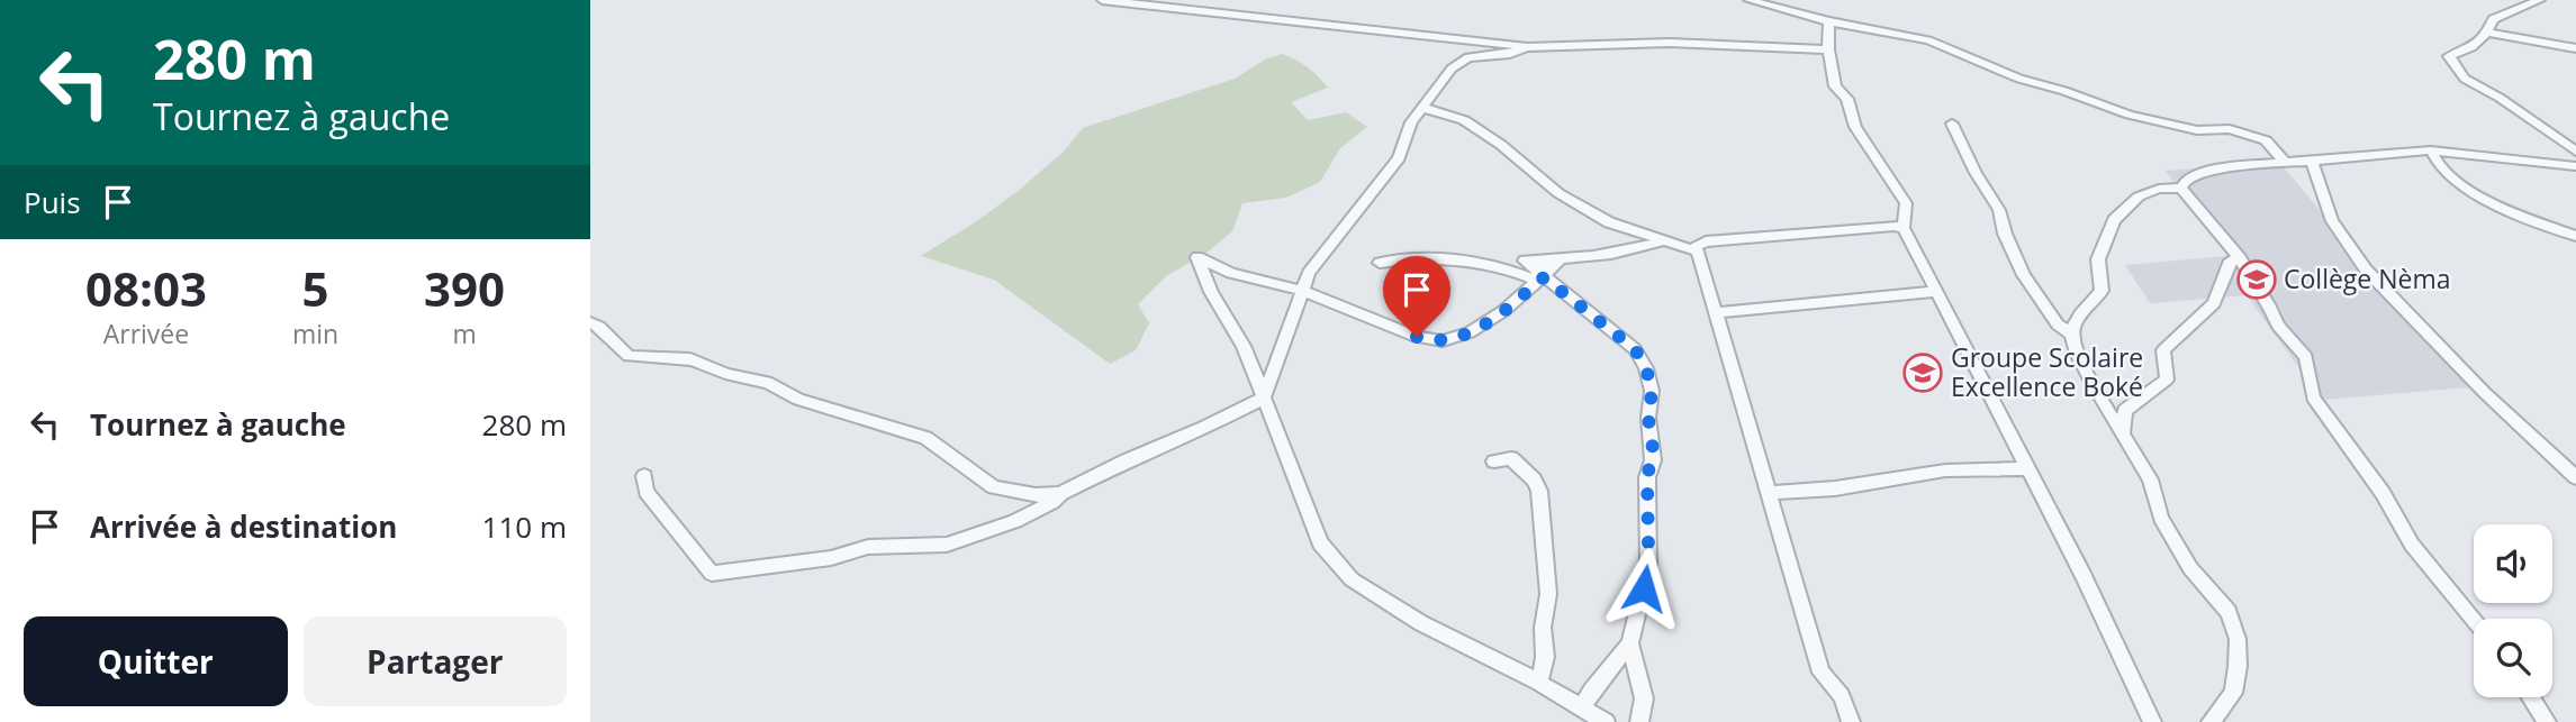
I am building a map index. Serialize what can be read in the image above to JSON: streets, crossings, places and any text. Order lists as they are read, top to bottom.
{
  "places": {
    "school or university": ["Collège Nèma", "Groupe Scolaire Excellence Boké"]
  },
  "page": {
    "turn": ["280 m", "Tournez à gauche"],
    "then": "Puis",
    "eta": [
      "08:03",
      "Arrivée",
      "5",
      "min",
      "390",
      "m"
    ],
    "list": [
      {
        "name": "Tournez à gauche",
        "value": "280 m"
      },
      {
        "name": "Arrivée à destination",
        "value": "110 m"
      }
    ],
    "buttons": ["Quitter", "Partager"]
  }
}
